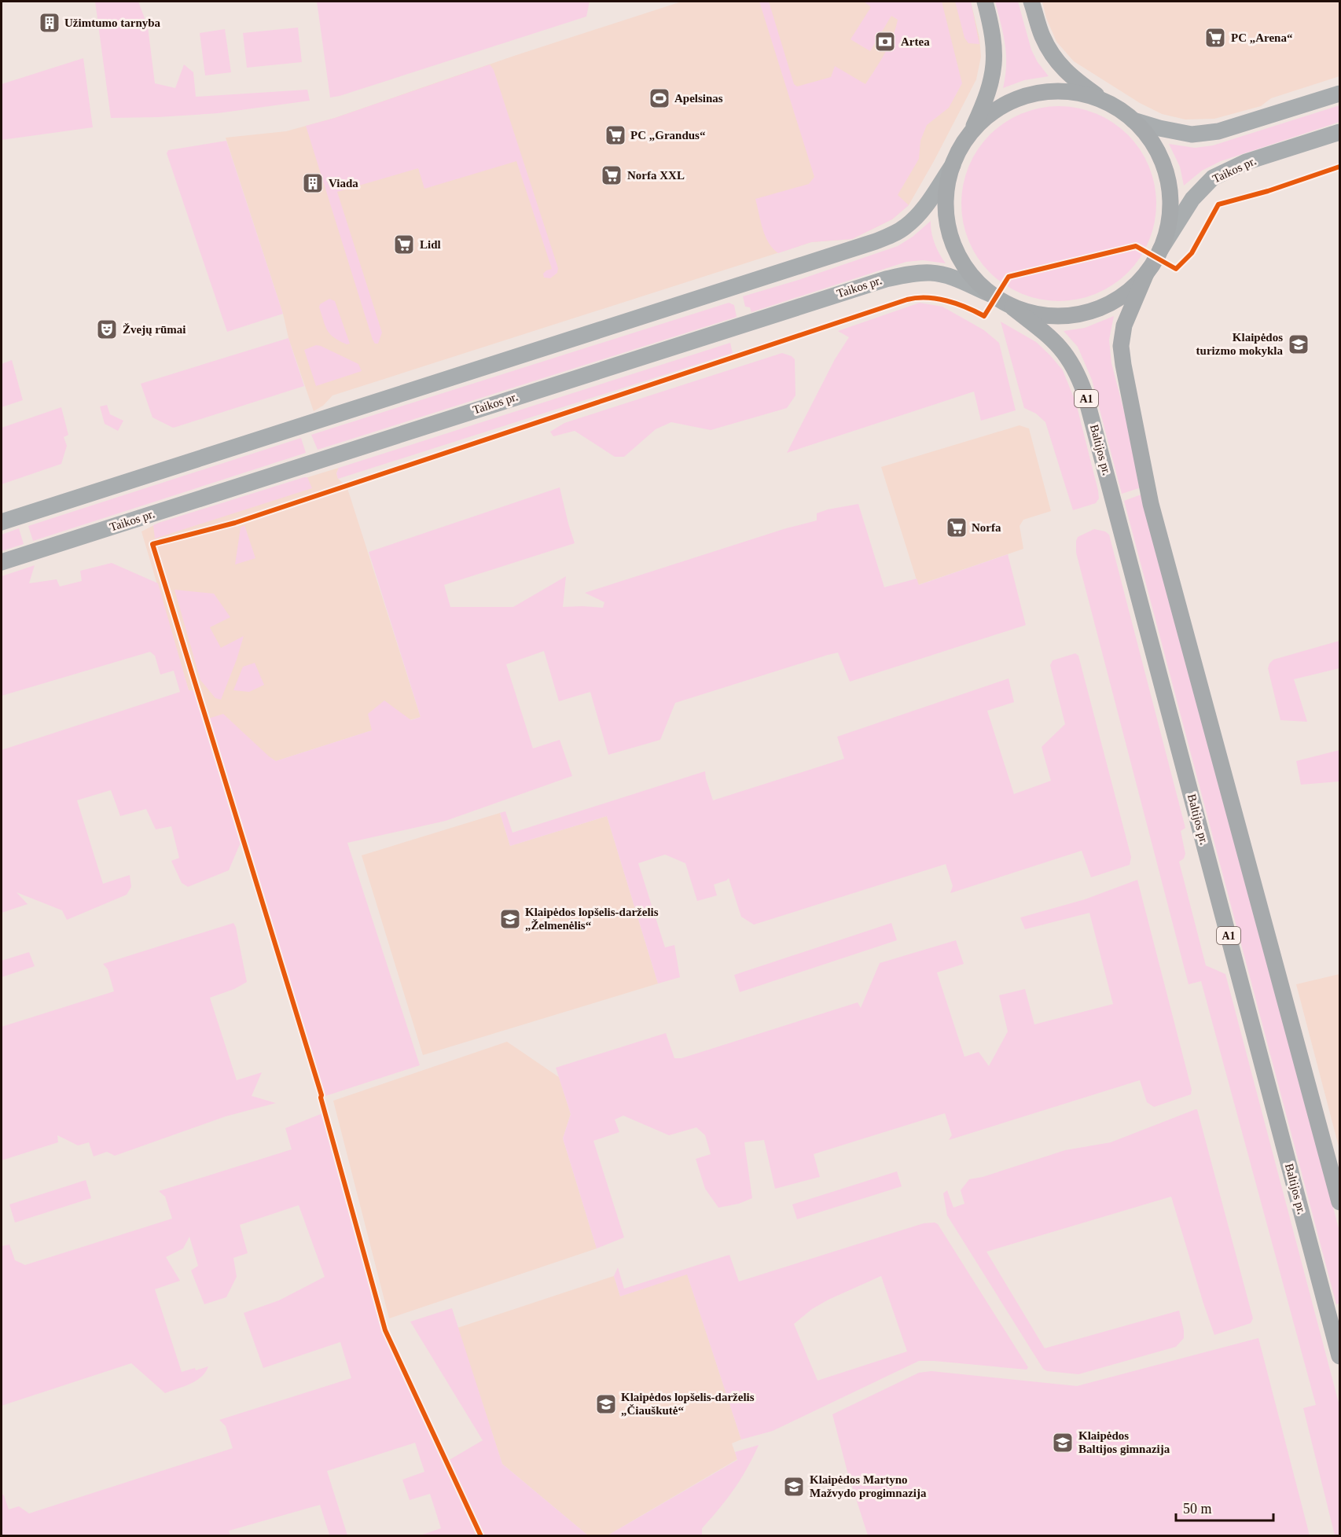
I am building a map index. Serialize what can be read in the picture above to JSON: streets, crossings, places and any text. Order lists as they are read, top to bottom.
{
  "streets": {
    "highway": ["A1", "Baltijos pr."],
    "main road": ["Taikos pr."]
  },
  "crossings": [
    ["Taikos pr.", "A1"],
    ["A1", "Baltijos pr."]
  ],
  "places": {
    "building": ["Užimtumo tarnyba", "Viada"],
    "supermarket": [
      "PC „Arena“",
      "PC „Grandus“",
      "Norfa XXL",
      "Lidl",
      "Norfa"
    ],
    "bank": ["Artea"],
    "sports": ["Apelsinas"],
    "theatre": ["Žvejų rūmai"],
    "school or university": [
      "Klaipėdos turizmo mokykla",
      "Klaipėdos lopšelis-darželis „Želmenėlis“",
      "Klaipėdos lopšelis-darželis „Čiauškutė“",
      "Klaipėdos Baltijos gimnazija",
      "Klaipėdos Martyno Mažvydo progimnazija"
    ]
  },
  "scale_bar": "50 m"
}
